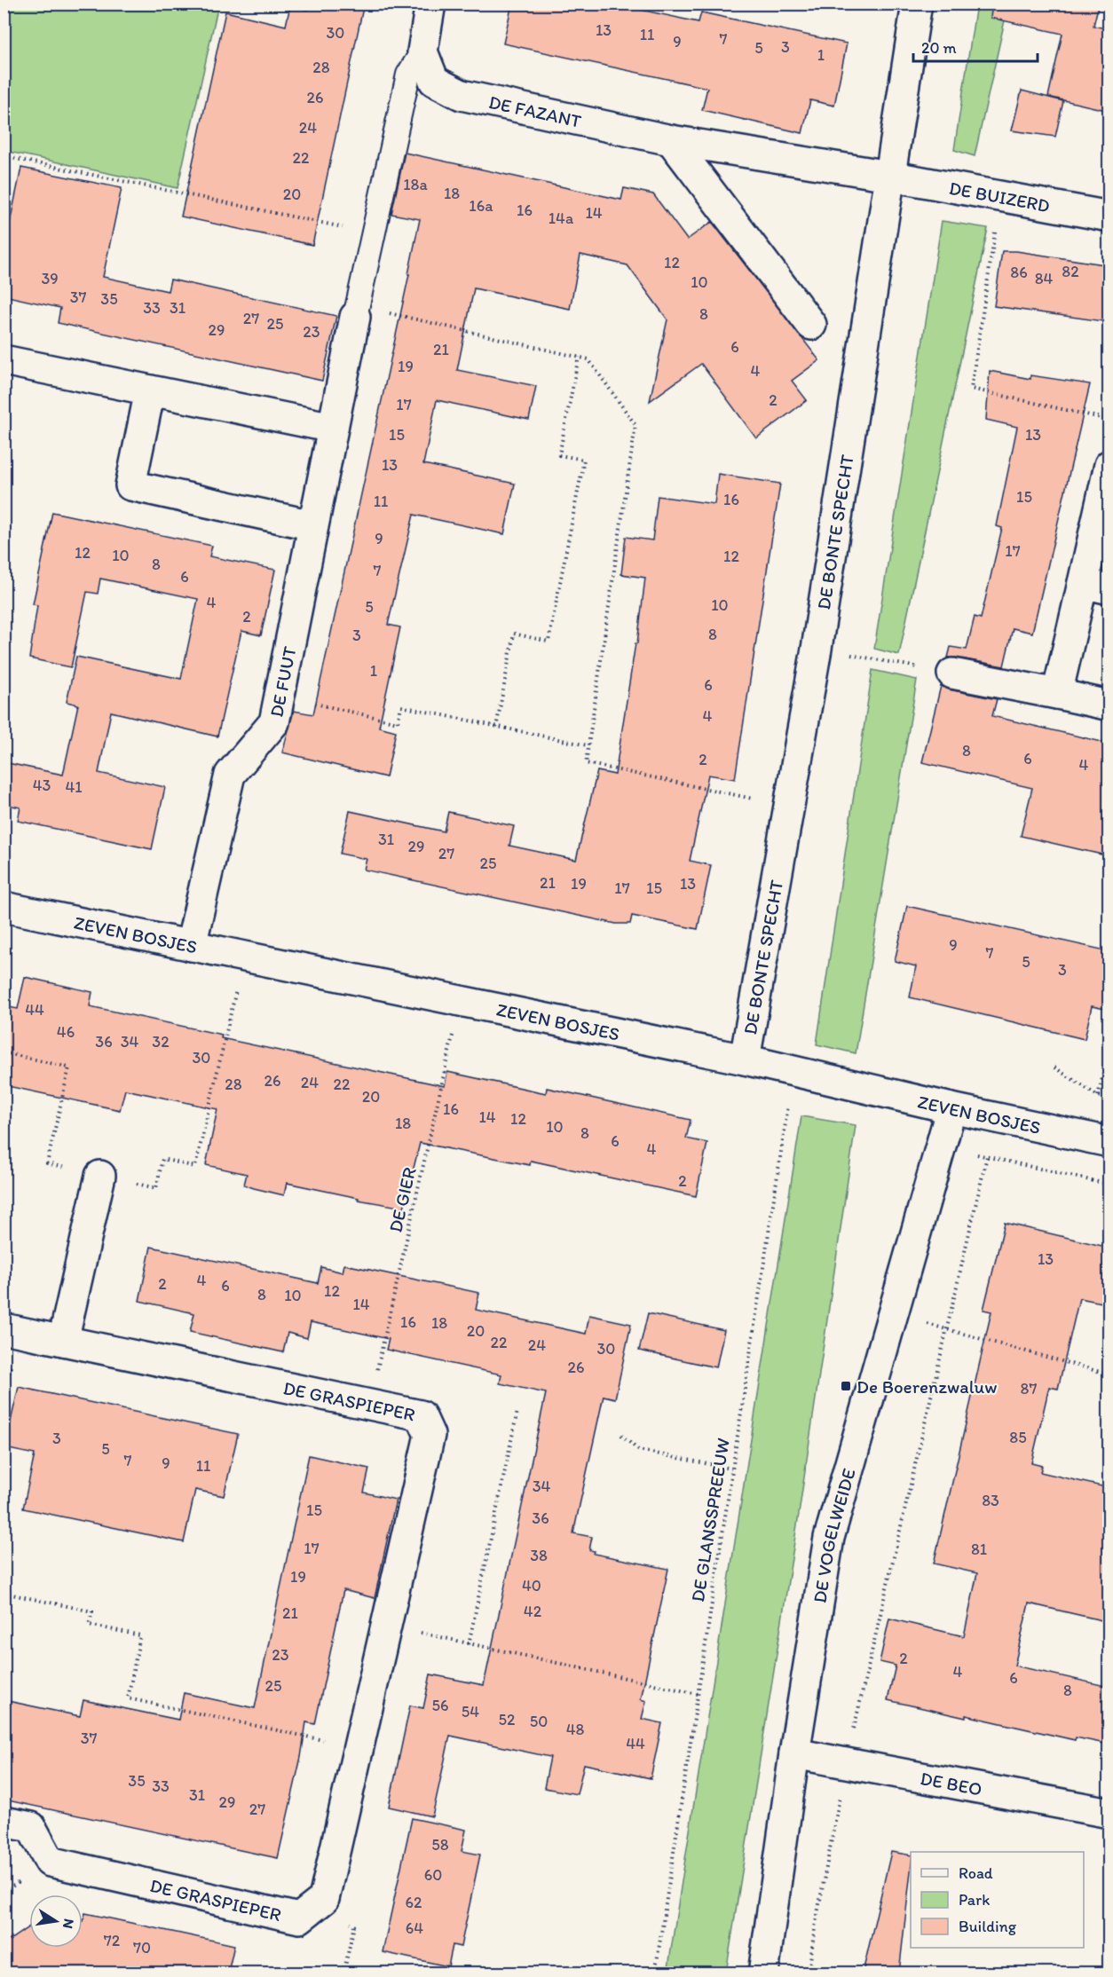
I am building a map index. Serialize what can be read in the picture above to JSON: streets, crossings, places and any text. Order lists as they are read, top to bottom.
{
  "streets": {
    "street": [
      "DE FAZANT",
      "DE BUIZERD",
      "DE BONTE SPECHT",
      "DE FUUT",
      "ZEVEN BOSJES",
      "DE GRASPIEPER",
      "DE VOGELWEIDE",
      "DE BEO"
    ],
    "path": ["DE GIER", "DE GLANSSPREEUW"]
  },
  "crossings": [
    ["DE FAZANT", "DE BUIZERD"],
    ["DE FAZANT", "DE BONTE SPECHT"],
    ["DE BUIZERD", "DE BONTE SPECHT"],
    ["DE BONTE SPECHT", "ZEVEN BOSJES"],
    ["DE FUUT", "ZEVEN BOSJES"],
    ["ZEVEN BOSJES", "DE GIER"],
    ["ZEVEN BOSJES", "DE GLANSSPREEUW"],
    ["ZEVEN BOSJES", "DE VOGELWEIDE"],
    ["DE GIER", "DE GRASPIEPER"],
    ["DE VOGELWEIDE", "DE BEO"]
  ],
  "places": {
    "transit": ["De Boerenzwaluw"]
  },
  "house_numbers": [
    "13",
    "30",
    "11",
    "7",
    "9",
    "3",
    "5",
    "1",
    "28",
    "26",
    "24",
    "22",
    "18a",
    "18",
    "20",
    "16a",
    "16",
    "14",
    "14a",
    "12",
    "82",
    "86",
    "39",
    "84",
    "10",
    "37",
    "35",
    "33",
    "31",
    "8",
    "27",
    "25",
    "29",
    "23",
    "6",
    "21",
    "19",
    "4",
    "2",
    "17",
    "15",
    "13",
    "13",
    "15",
    "16",
    "11",
    "9",
    "17",
    "12",
    "10",
    "12",
    "8",
    "7",
    "6",
    "4",
    "10",
    "5",
    "2",
    "8",
    "3",
    "1",
    "6",
    "4",
    "8",
    "6",
    "2",
    "4",
    "43",
    "41",
    "31",
    "29",
    "27",
    "25",
    "21",
    "19",
    "13",
    "17",
    "15",
    "9",
    "7",
    "5",
    "3",
    "44",
    "46",
    "36",
    "34",
    "32",
    "30",
    "26",
    "24",
    "28",
    "22",
    "20",
    "16",
    "14",
    "12",
    "18",
    "10",
    "8",
    "6",
    "4",
    "2",
    "13",
    "4",
    "2",
    "6",
    "12",
    "8",
    "10",
    "14",
    "16",
    "18",
    "20",
    "22",
    "24",
    "30",
    "26",
    "87",
    "85",
    "3",
    "5",
    "7",
    "9",
    "11",
    "34",
    "83",
    "15",
    "36",
    "17",
    "81",
    "38",
    "19",
    "40",
    "42",
    "21",
    "23",
    "2",
    "4",
    "6",
    "25",
    "8",
    "56",
    "54",
    "52",
    "50",
    "48",
    "37",
    "44",
    "35",
    "33",
    "31",
    "29",
    "27",
    "58",
    "60",
    "62",
    "64",
    "72",
    "70"
  ],
  "legend": ["Road", "Park", "Building"],
  "scale_bar": "20 m",
  "north": "right"
}
